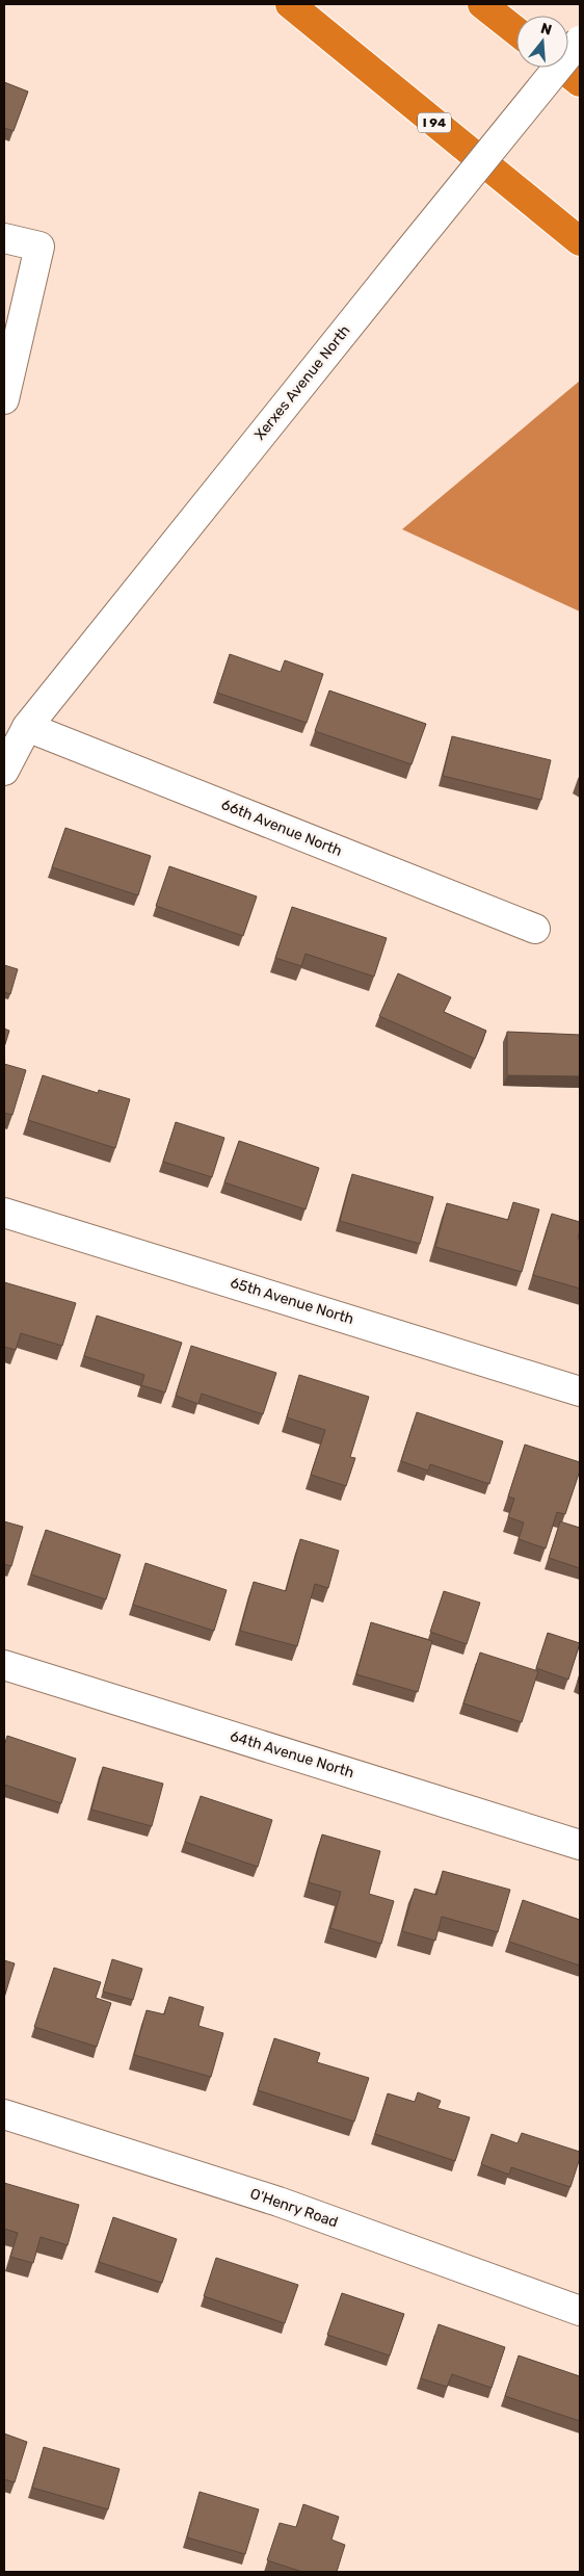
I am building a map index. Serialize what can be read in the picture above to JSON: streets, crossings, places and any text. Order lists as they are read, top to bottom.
{
  "streets": {
    "highway": ["I 94"],
    "street": [
      "Xerxes Avenue North",
      "66th Avenue North",
      "65th Avenue North",
      "64th Avenue North",
      "O'Henry Road"
    ]
  },
  "crossings": [
    ["Xerxes Avenue North", "66th Avenue North"]
  ],
  "north": "top"
}
